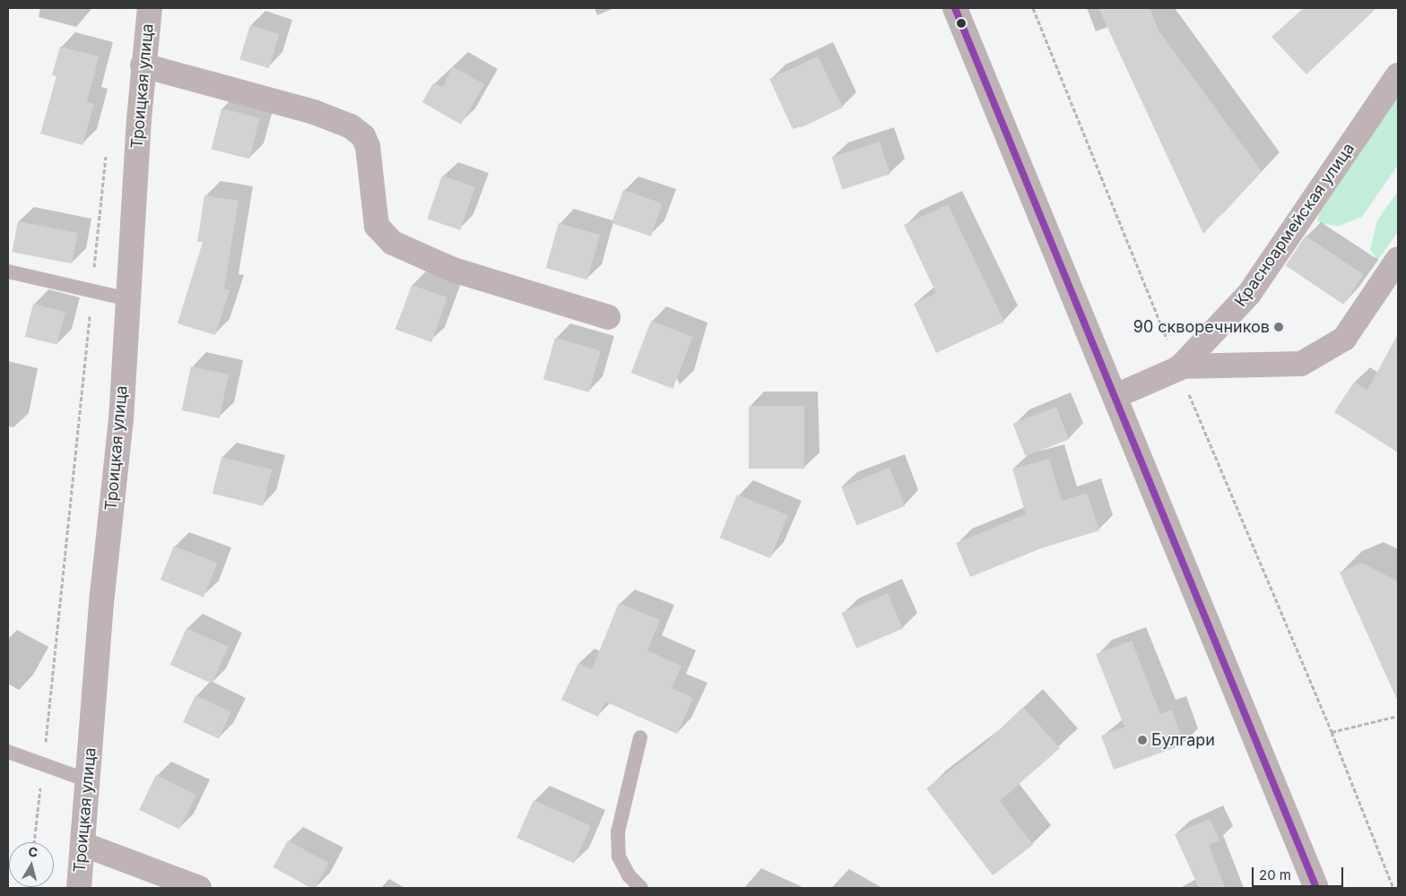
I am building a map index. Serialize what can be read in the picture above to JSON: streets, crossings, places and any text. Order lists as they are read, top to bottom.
{
  "streets": {
    "street": ["Троицкая улица", "Красноармейская улица"]
  },
  "places": ["90 скворечников", "Булгари"],
  "scale_bar": "20 m",
  "north": "top"
}
